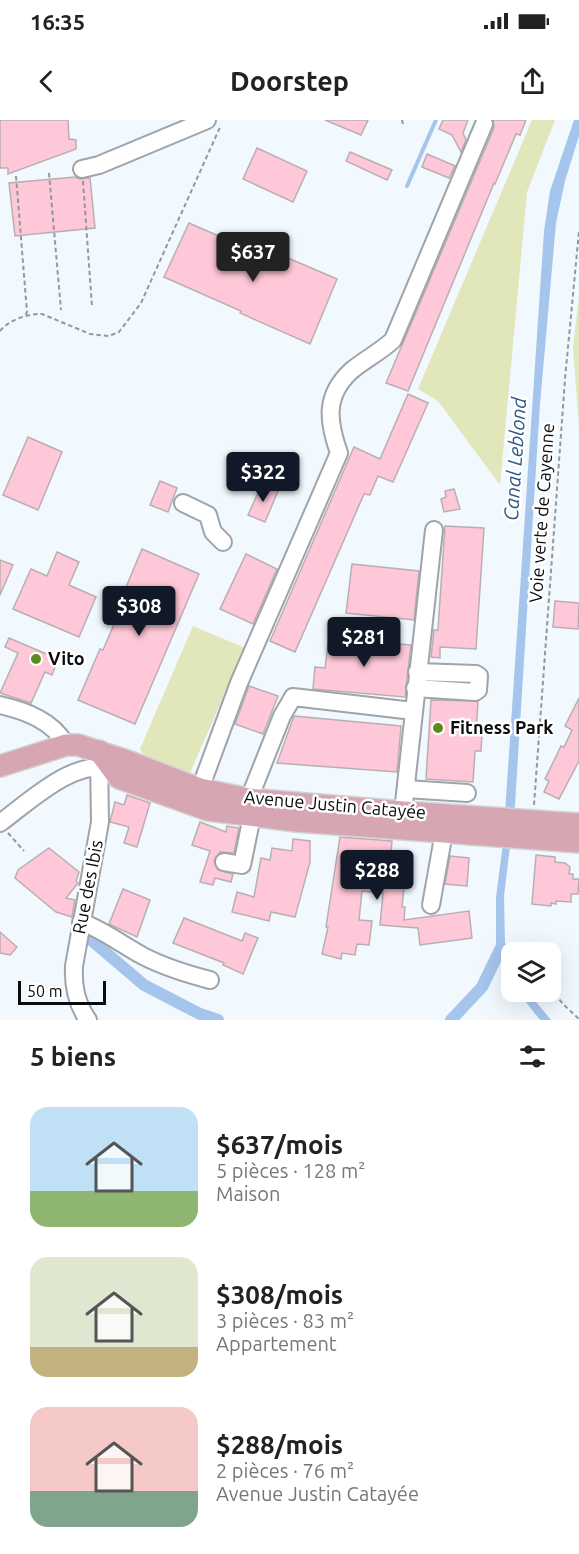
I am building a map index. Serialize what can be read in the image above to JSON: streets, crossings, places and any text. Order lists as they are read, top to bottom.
{
  "streets": {
    "main road": ["Avenue Justin Catayée"],
    "street": ["Rue des Ibis"],
    "path": ["Voie verte de Cayenne"]
  },
  "crossings": [
    ["Avenue Justin Catayée", "Rue des Ibis"]
  ],
  "water": ["Canal Leblond"],
  "places": ["Vito", "Fitness Park"],
  "scale_bar": "50 m",
  "page": {
    "status": "16:35",
    "header": "Doorstep",
    "price": [
      "$637",
      "$322",
      "$308",
      "$281",
      "$288"
    ],
    "scale": "50 m",
    "heading": "5 biens",
    "list": [
      {
        "name": "$637/mois",
        "note": "5 pièces · 128 m² · Maison"
      },
      {
        "name": "$308/mois",
        "note": "3 pièces · 83 m² · Appartement"
      },
      {
        "name": "$288/mois",
        "note": "2 pièces · 76 m² · Avenue Justin Catayée"
      }
    ]
  }
}
